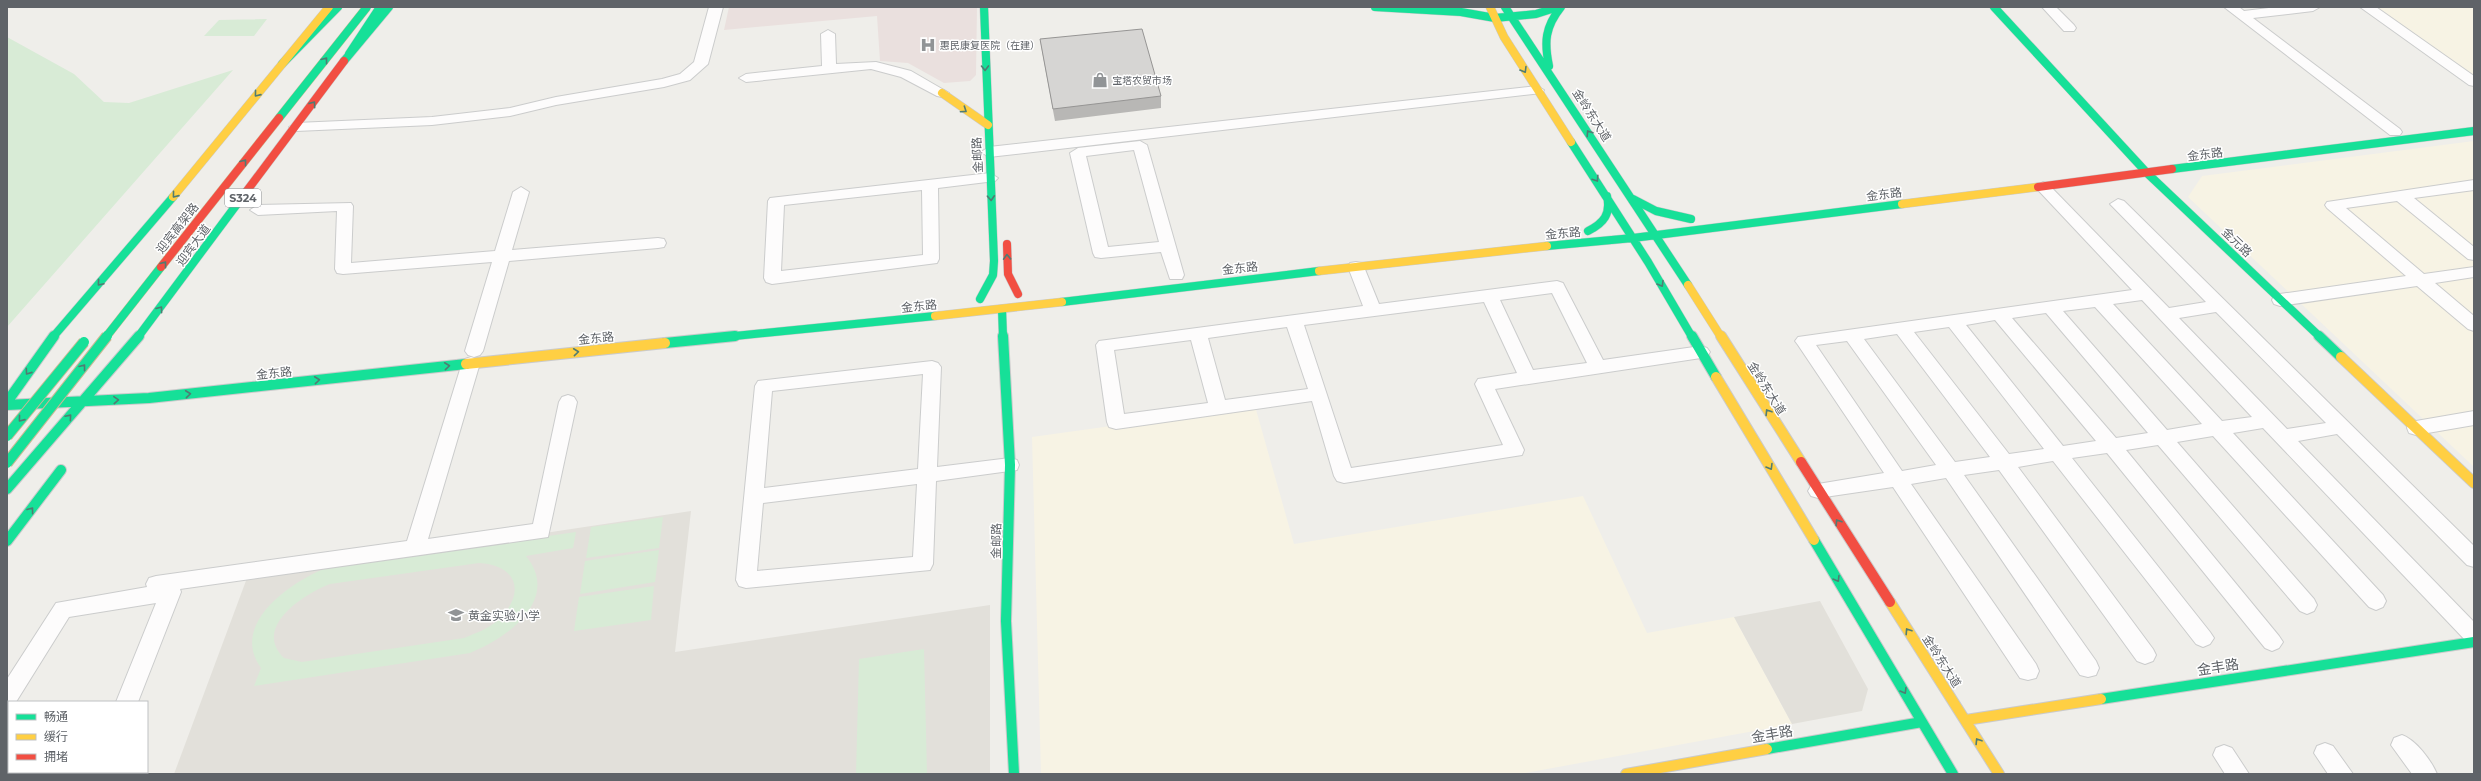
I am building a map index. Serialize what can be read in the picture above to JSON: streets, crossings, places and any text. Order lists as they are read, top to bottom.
{
  "streets": {
    "main road": [
      "金岭东大道",
      "金东路",
      "金邮路",
      "S324",
      "迎宾高架路",
      "金元路",
      "迎宾大道",
      "金丰路"
    ]
  },
  "crossings": [
    ["金岭东大道", "金东路"],
    ["金岭东大道", "金丰路"],
    ["金东路", "金邮路"],
    ["金东路", "金元路"],
    ["金东路", "迎宾大道"]
  ],
  "places": {
    "hospital": ["惠民康复医院（在建）"],
    "shop": ["宝塔农贸市场"],
    "school or university": ["黄金实验小学"]
  },
  "legend": ["畅通", "缓行", "拥堵"]
}
